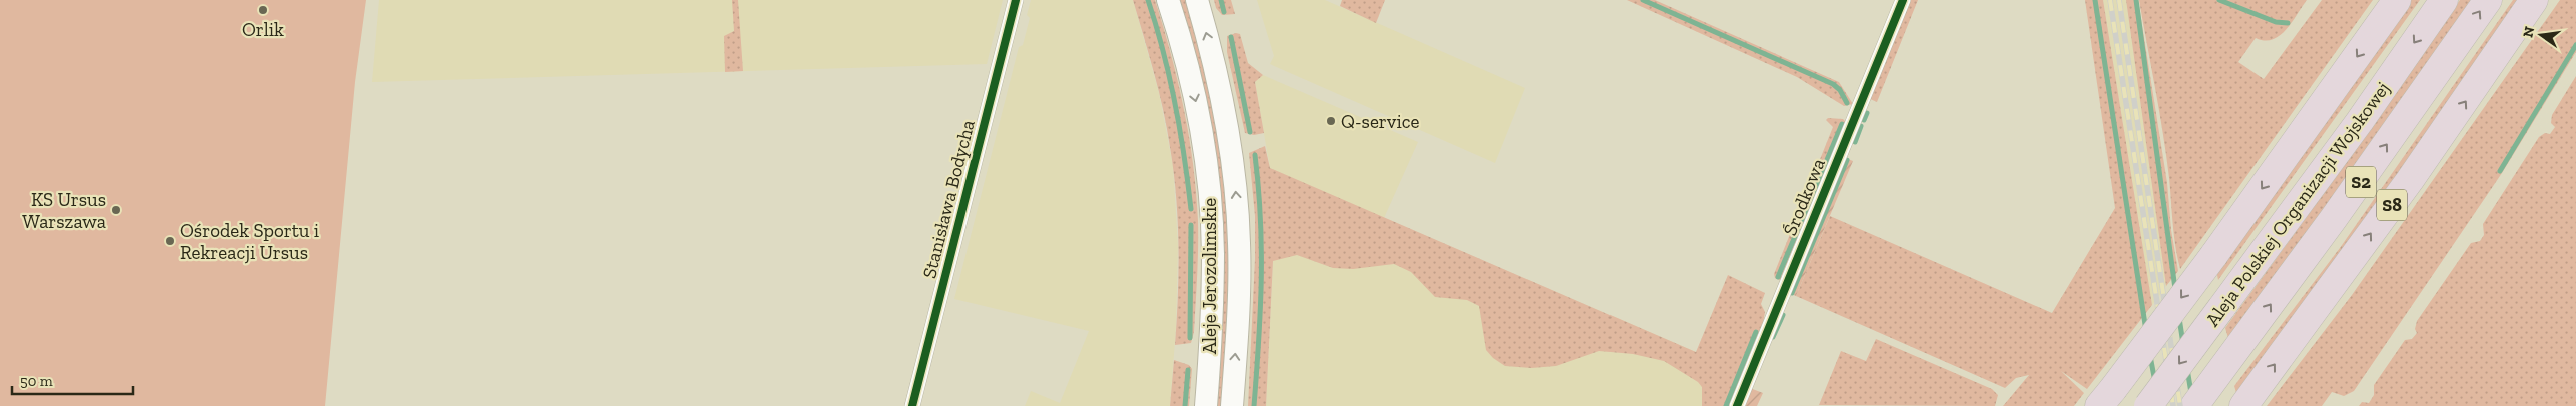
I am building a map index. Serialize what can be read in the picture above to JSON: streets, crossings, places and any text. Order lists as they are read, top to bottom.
{
  "streets": {
    "highway": ["S2", "Aleja Polskiej Organizacji Wojskowej", "S8"],
    "main road": ["Aleje Jerozolimskie"],
    "street": ["Środkowa", "Stanisława Bodycha"]
  },
  "places": [
    "Orlik",
    "Q-service",
    "KS Ursus Warszawa",
    "Ośrodek Sportu i Rekreacji Ursus"
  ],
  "scale_bar": "50 m",
  "north": "left"
}
